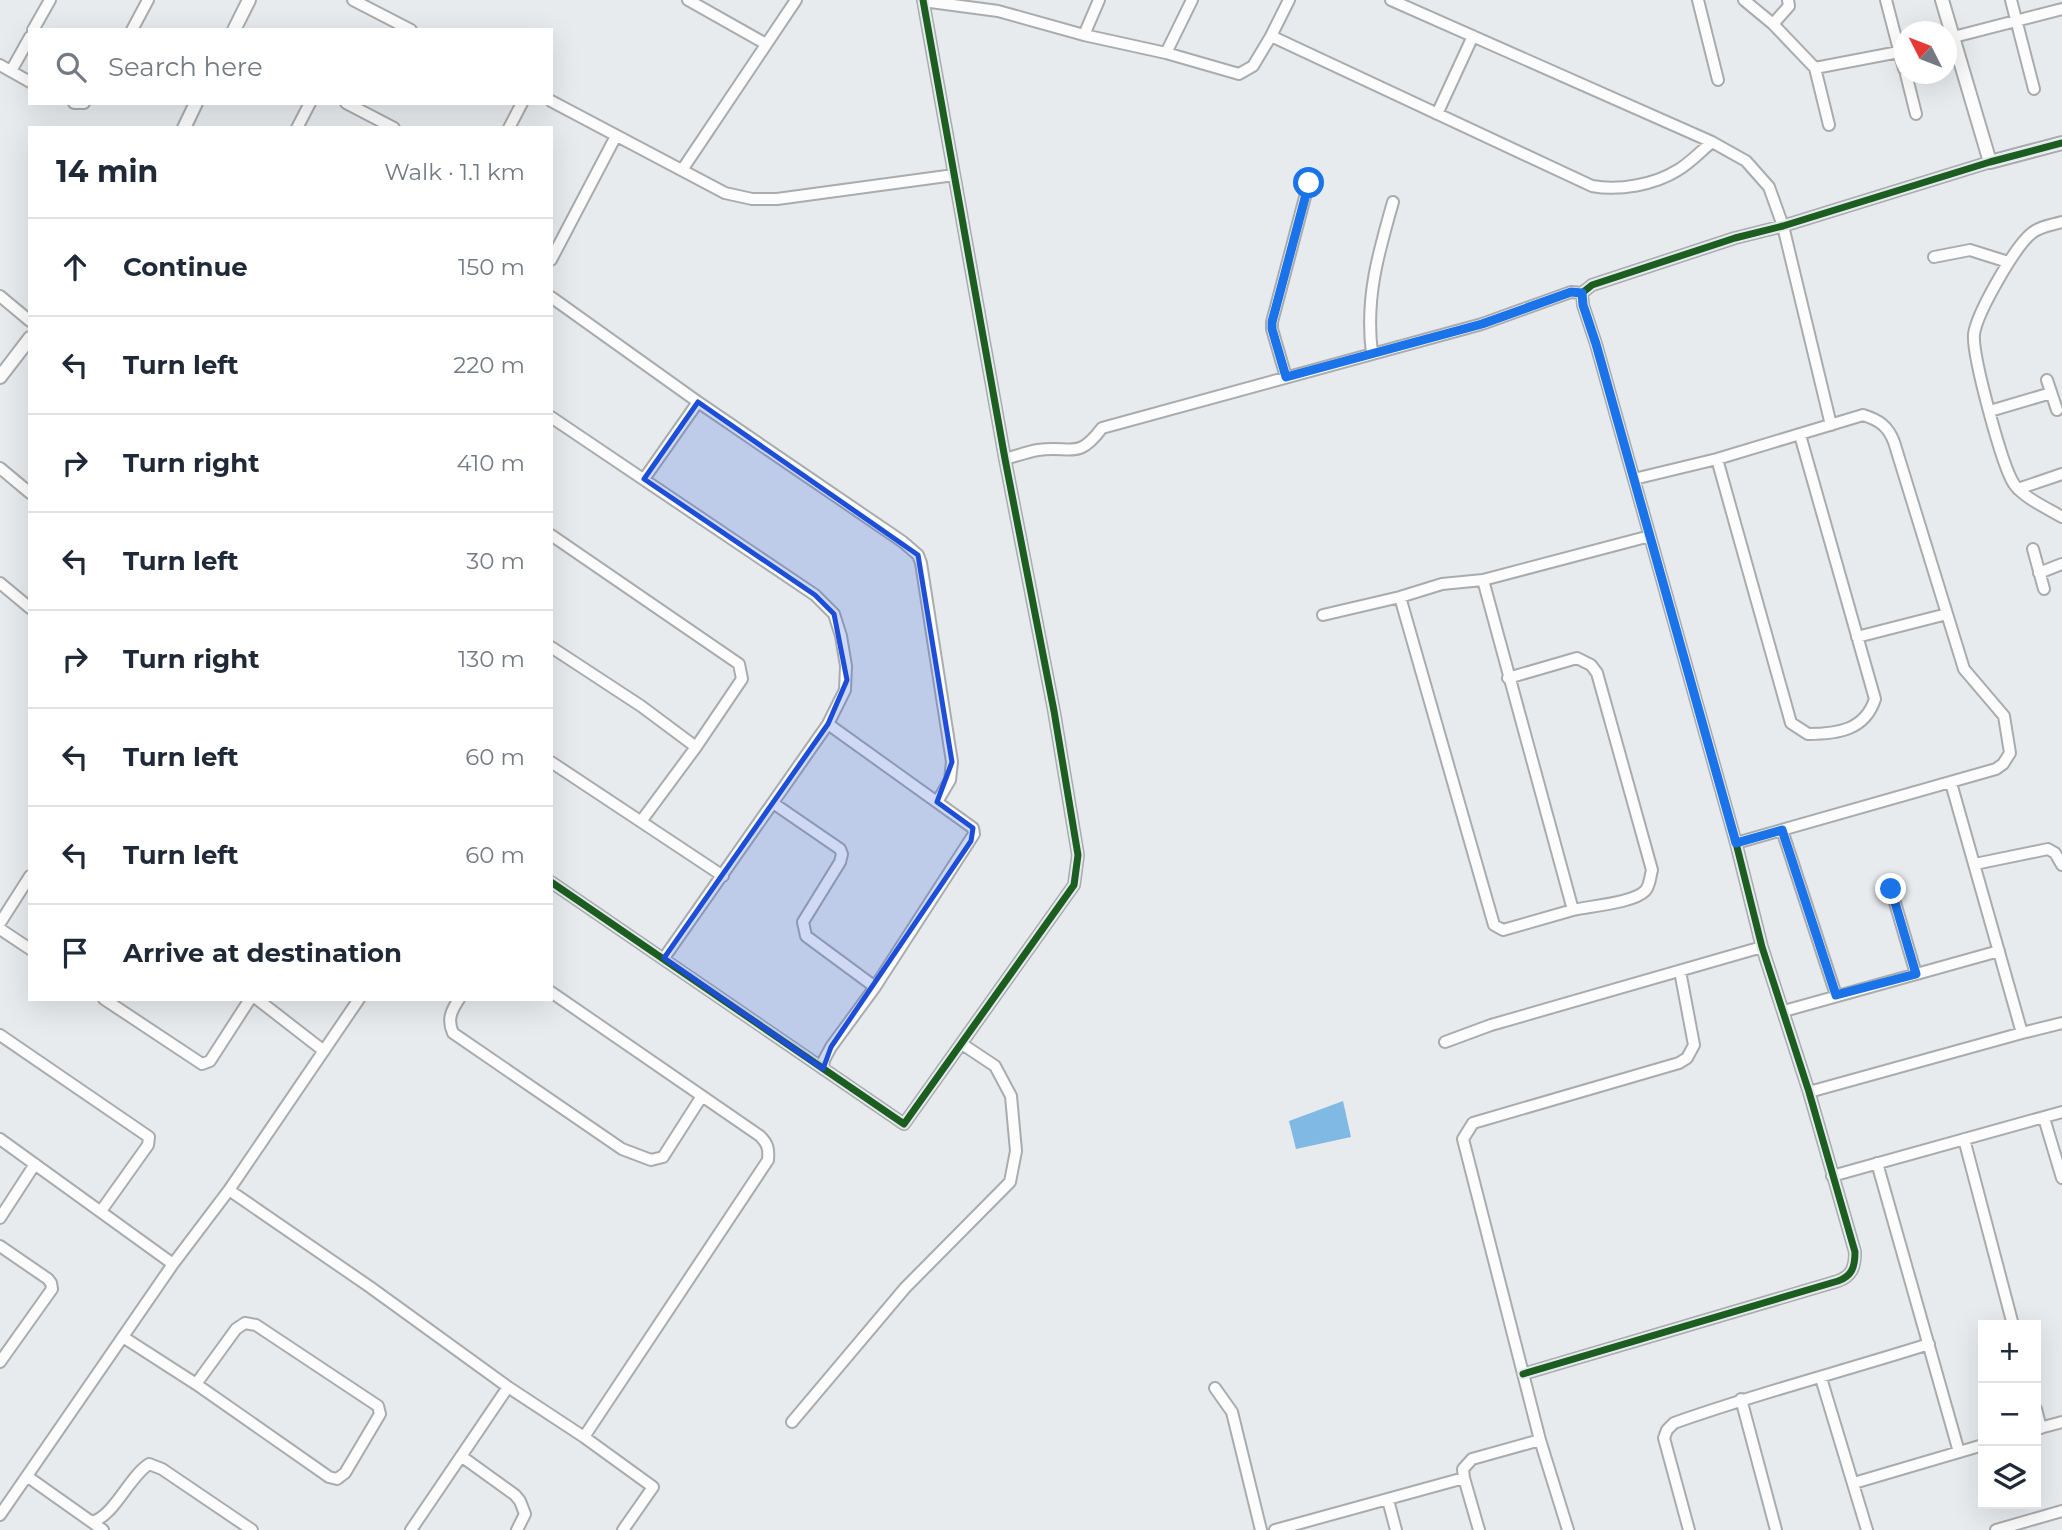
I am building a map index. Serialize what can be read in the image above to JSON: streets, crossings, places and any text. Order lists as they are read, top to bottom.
{
  "north": "top left",
  "page": {
    "search": "Search here",
    "heading": ["14 min", "Walk · 1.1 km"],
    "list": [
      ["Continue", "150 m"],
      ["Turn left", "220 m"],
      ["Turn right", "410 m"],
      ["Turn left", "30 m"],
      ["Turn right", "130 m"],
      ["Turn left", "60 m"],
      ["Turn left", "60 m"],
      "Arrive at destination"
    ],
    "map_buttons": ["+", "−"]
  }
}
